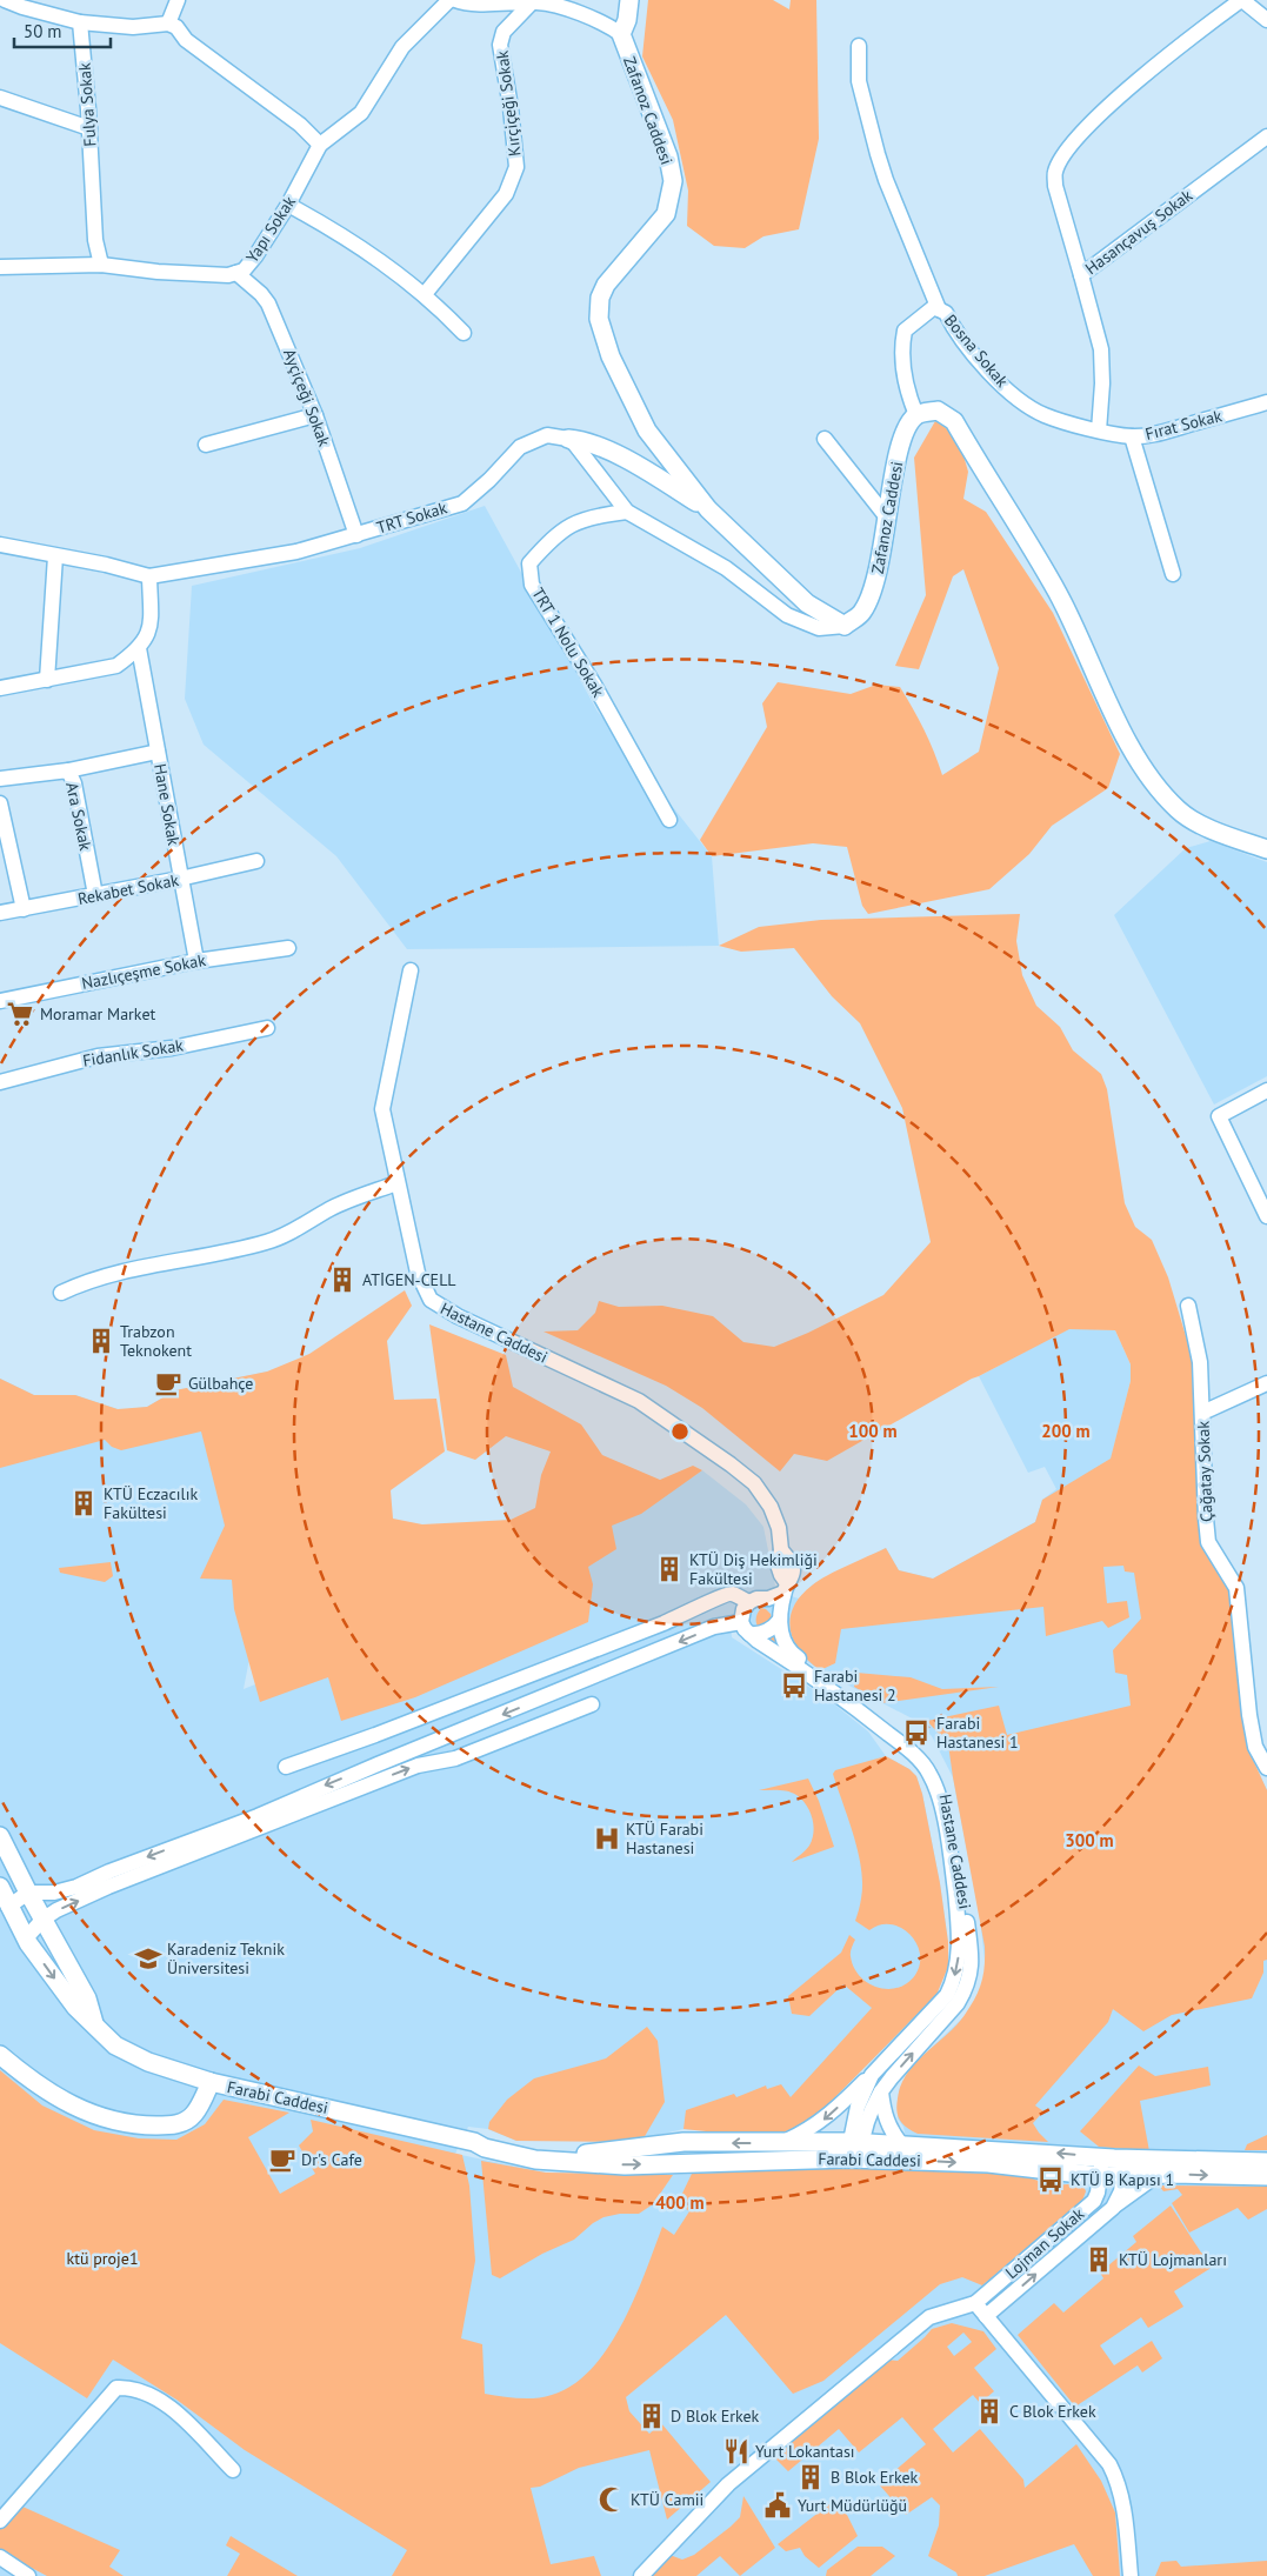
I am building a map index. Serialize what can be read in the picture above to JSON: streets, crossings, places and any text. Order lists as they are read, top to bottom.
{
  "streets": {
    "street": [
      "Kırçiçeği Sokak",
      "Fulya Sokak",
      "Zafanoz Caddesi",
      "Yapı Sokak",
      "Hasançavuş Sokak",
      "Bosna Sokak",
      "Ayçiçeği Sokak",
      "Fırat Sokak",
      "TRT Sokak",
      "TRT 1 Nolu Sokak",
      "Hane Sokak",
      "Ara Sokak",
      "Rekabet Sokak",
      "Nazlıçeşme Sokak",
      "Fidanlık Sokak",
      "Hastane Caddesi",
      "Çağatay Sokak",
      "Farabi Caddesi",
      "Lojman Sokak"
    ]
  },
  "crossings": [
    ["Fulya Sokak", "Yapı Sokak"],
    ["Zafanoz Caddesi", "Bosna Sokak"],
    ["Yapı Sokak", "Ayçiçeği Sokak"],
    ["Hasançavuş Sokak", "Bosna Sokak"],
    ["Hasançavuş Sokak", "Fırat Sokak"],
    ["Bosna Sokak", "Fırat Sokak"],
    ["Ayçiçeği Sokak", "TRT Sokak"],
    ["Hane Sokak", "Rekabet Sokak"],
    ["Hane Sokak", "Nazlıçeşme Sokak"],
    ["Ara Sokak", "Rekabet Sokak"],
    ["Hastane Caddesi", "Farabi Caddesi"],
    ["Farabi Caddesi", "Lojman Sokak"]
  ],
  "parks": ["ktü proje1"],
  "places": {
    "supermarket": ["Moramar Market"],
    "building": [
      "ATİGEN-CELL",
      "Trabzon Teknokent",
      "KTÜ Eczacılık Fakültesi",
      "KTÜ Diş Hekimliği Fakültesi",
      "KTÜ Lojmanları",
      "C Blok Erkek",
      "D Blok Erkek",
      "B Blok Erkek"
    ],
    "cafe": ["Gülbahçe", "Dr's Cafe"],
    "bus stop": ["Farabi Hastanesi 2", "Farabi Hastanesi 1", "KTÜ B Kapısı 1"],
    "hospital": ["KTÜ Farabi Hastanesi"],
    "school or university": ["Karadeniz Teknik Üniversitesi"],
    "restaurant": ["Yurt Lokantası"],
    "mosque": ["KTÜ Camii"],
    "public building": ["Yurt Müdürlüğü"]
  },
  "scale_bar": "50 m",
  "rings": [
    "100 m",
    "200 m",
    "300 m",
    "400 m"
  ]
}
